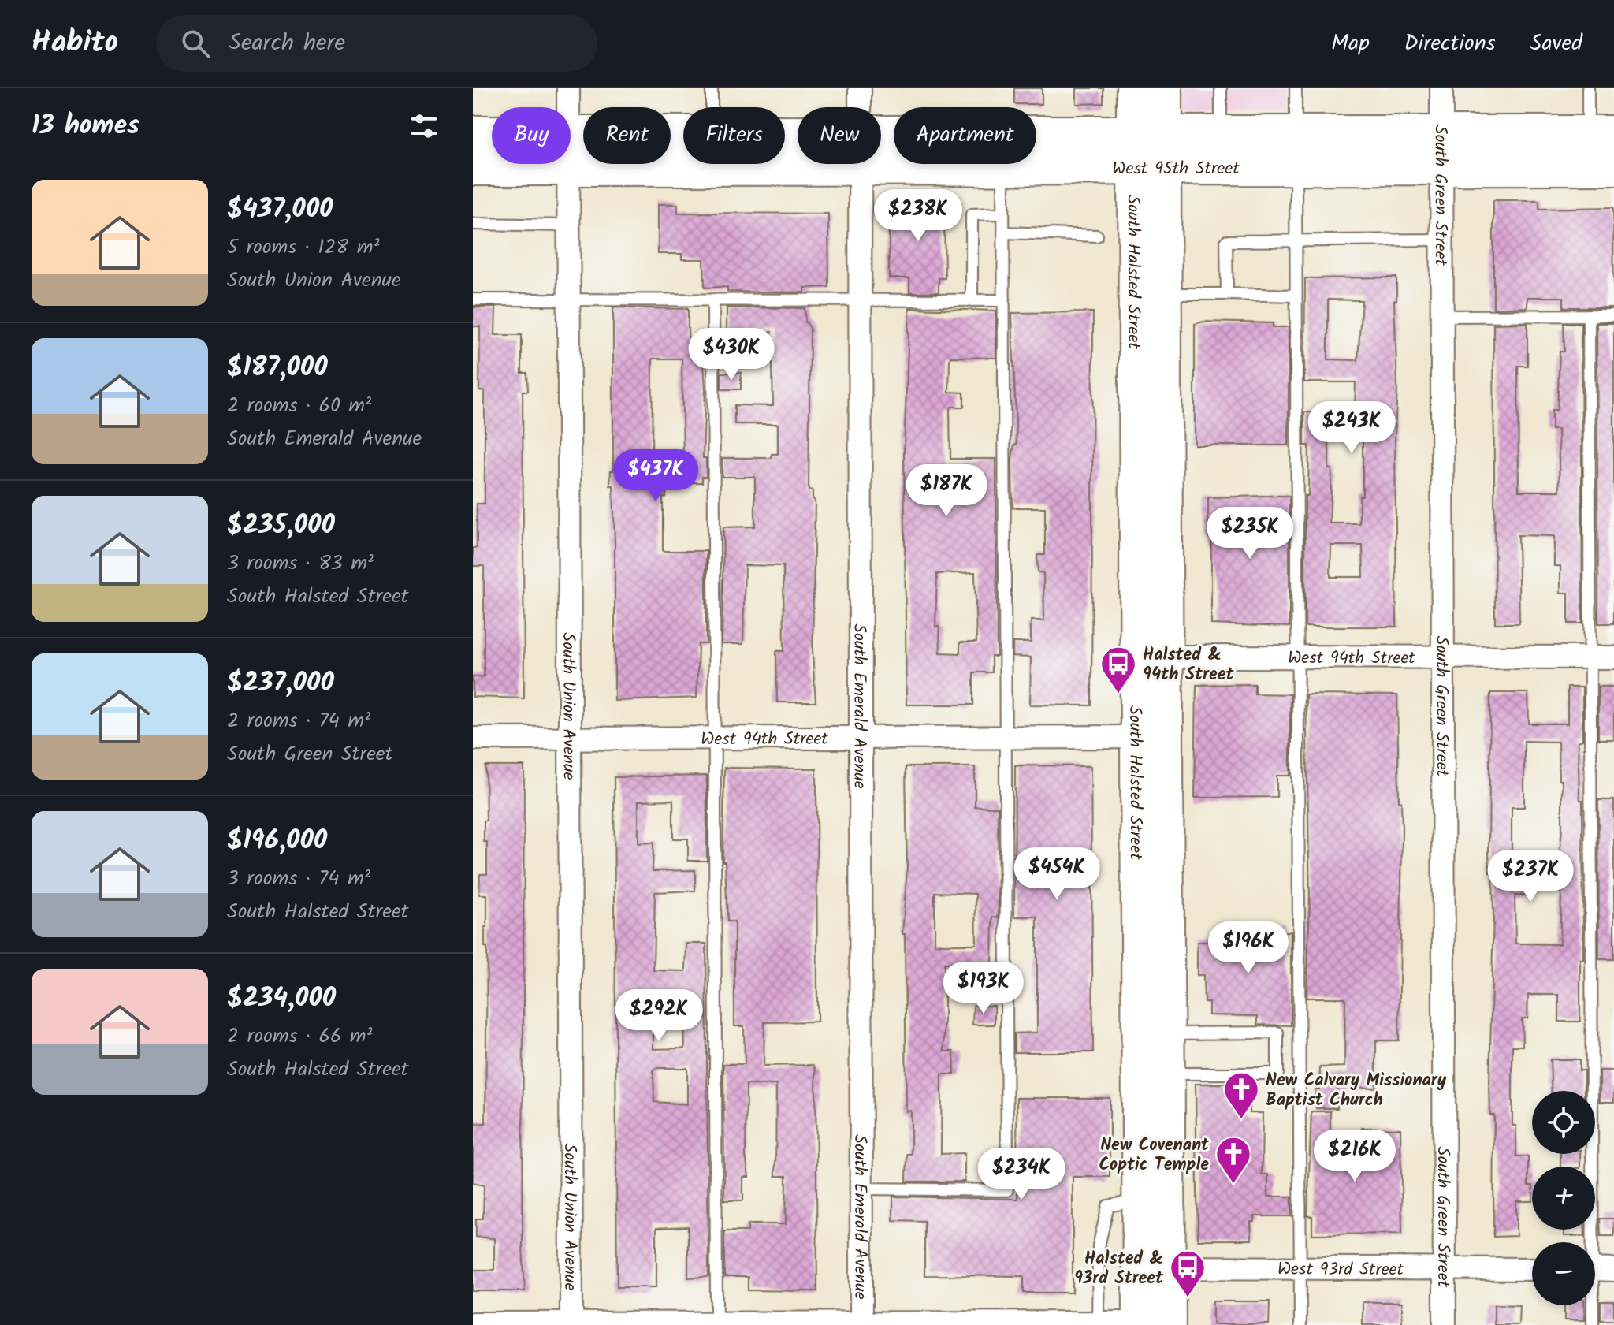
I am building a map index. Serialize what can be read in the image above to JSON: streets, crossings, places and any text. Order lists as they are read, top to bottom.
{
  "streets": {
    "main road": ["West 95th Street", "South Halsted Street"],
    "street": [
      "South Green Street",
      "West 94th Street",
      "South Union Avenue",
      "South Emerald Avenue",
      "West 93rd Street"
    ]
  },
  "crossings": [
    ["West 95th Street", "South Green Street"],
    ["West 95th Street", "South Halsted Street"],
    ["West 95th Street", "South Union Avenue"],
    ["West 95th Street", "South Emerald Avenue"],
    ["South Green Street", "West 94th Street"],
    ["South Green Street", "West 93rd Street"],
    ["South Halsted Street", "West 94th Street"],
    ["South Halsted Street", "West 93rd Street"],
    ["West 94th Street", "South Union Avenue"],
    ["West 94th Street", "South Emerald Avenue"]
  ],
  "places": {
    "bus stop": ["Halsted & 94th Street", "Halsted & 93rd Street"],
    "church": ["New Calvary Missionary Baptist Church", "New Covenant Coptic Temple"]
  },
  "page": {
    "header": "Habito",
    "search": "Search here",
    "nav": ["Map", "Directions", "Saved"],
    "heading": "13 homes",
    "chip": [
      "Buy",
      "Rent",
      "Filters",
      "New",
      "Apartment"
    ],
    "list": [
      {
        "name": "$437,000",
        "note": "5 rooms · 128 m² · South Union Avenue"
      },
      {
        "name": "$187,000",
        "note": "2 rooms · 60 m² · South Emerald Avenue"
      },
      {
        "name": "$235,000",
        "note": "3 rooms · 83 m² · South Halsted Street"
      },
      {
        "name": "$237,000",
        "note": "2 rooms · 74 m² · South Green Street"
      },
      {
        "name": "$196,000",
        "note": "3 rooms · 74 m² · South Halsted Street"
      },
      {
        "name": "$234,000",
        "note": "2 rooms · 66 m² · South Halsted Street"
      }
    ],
    "price": [
      "$238K",
      "$430K",
      "$243K",
      "$437K",
      "$187K",
      "$235K",
      "$454K",
      "$237K",
      "$196K",
      "$193K",
      "$292K",
      "$216K",
      "$234K"
    ],
    "map_buttons": ["+", "−"]
  }
}
